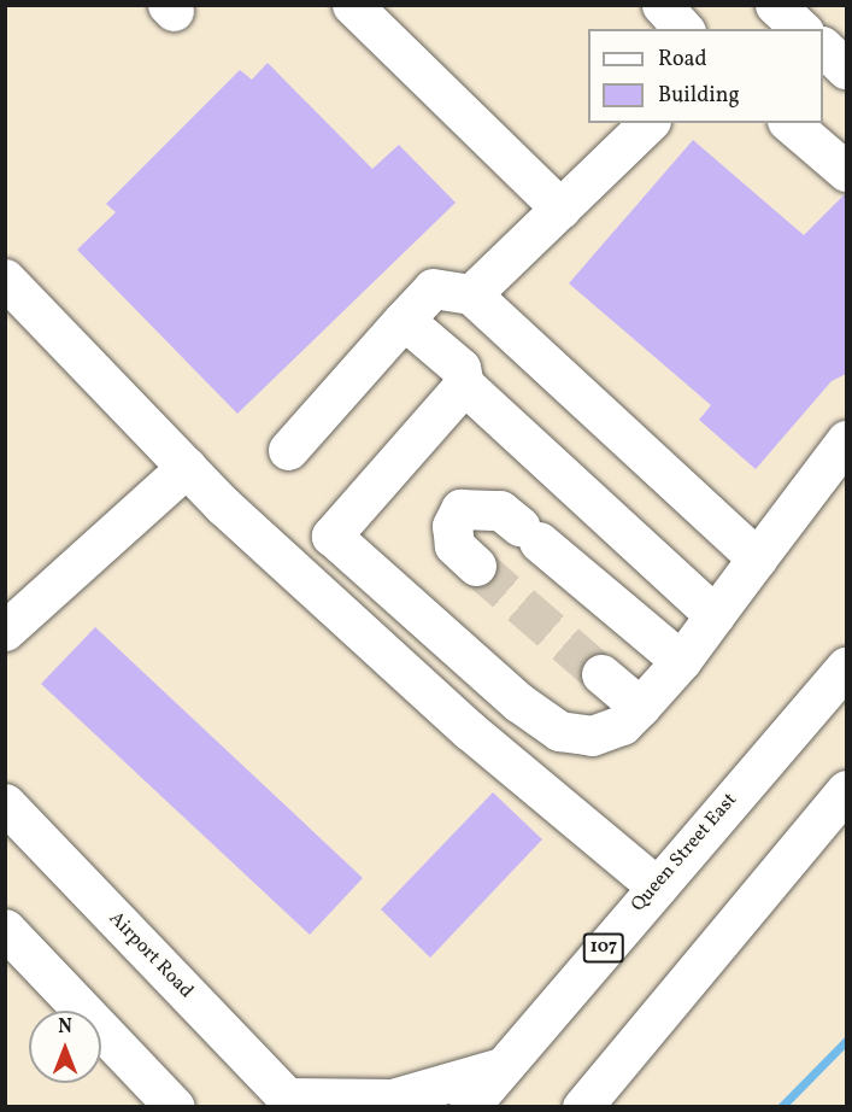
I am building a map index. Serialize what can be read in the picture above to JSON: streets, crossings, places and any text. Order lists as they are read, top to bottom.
{
  "streets": {
    "main road": ["Queen Street East", "107", "Airport Road"]
  },
  "legend": ["Road", "Building"],
  "north": "top"
}
